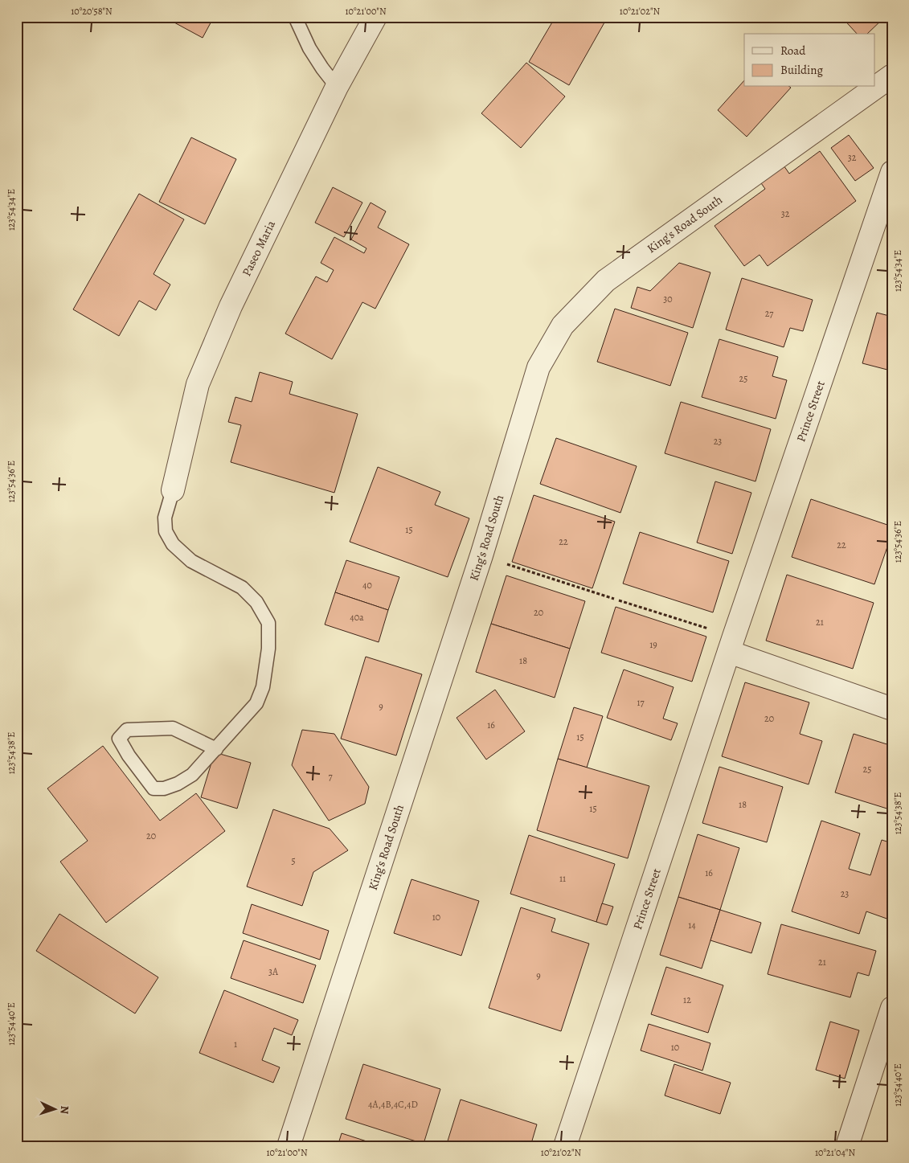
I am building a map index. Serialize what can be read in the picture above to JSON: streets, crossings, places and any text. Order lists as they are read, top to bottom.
{
  "streets": {
    "street": ["King's Road South", "Paseo Maria", "Prince Street"]
  },
  "house_numbers": [
    "32",
    "32",
    "30",
    "27",
    "25",
    "23",
    "15",
    "22",
    "22",
    "40",
    "20",
    "40a",
    "21",
    "19",
    "18",
    "17",
    "9",
    "20",
    "16",
    "15",
    "25",
    "7",
    "18",
    "15",
    "20",
    "5",
    "16",
    "11",
    "23",
    "10",
    "14",
    "21",
    "3A",
    "9",
    "12",
    "1",
    "10",
    "4A,4B,4C,4D"
  ],
  "legend": ["Road", "Building"],
  "north": "right",
  "coordinates": [
    "10°20'58\"N",
    "10°21'00\"N",
    "10°21'02\"N",
    "123°54'34\"E",
    "123°54'36\"E",
    "123°54'38\"E",
    "123°54'40\"E",
    "10°21'04\"N"
  ]
}
